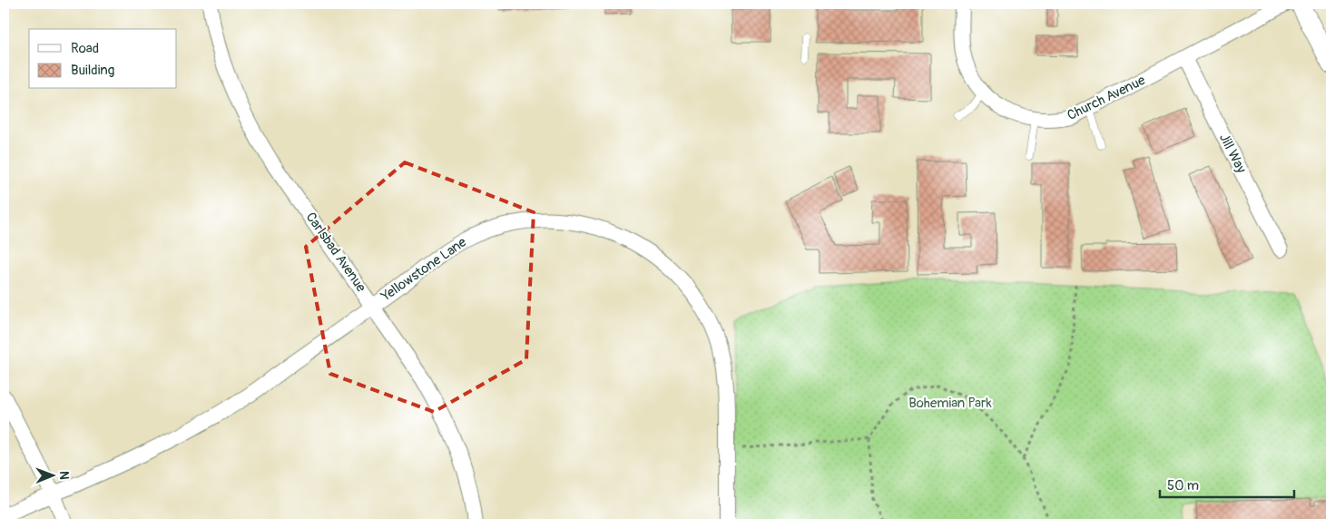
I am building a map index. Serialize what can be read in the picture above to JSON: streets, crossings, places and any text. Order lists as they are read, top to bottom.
{
  "streets": {
    "street": [
      "Church Avenue",
      "Jill Way",
      "Carlsbad Avenue",
      "Yellowstone Lane"
    ]
  },
  "crossings": [
    ["Church Avenue", "Jill Way"],
    ["Carlsbad Avenue", "Yellowstone Lane"]
  ],
  "parks": ["Bohemian Park"],
  "legend": ["Road", "Building"],
  "scale_bar": "50 m",
  "north": "right"
}
